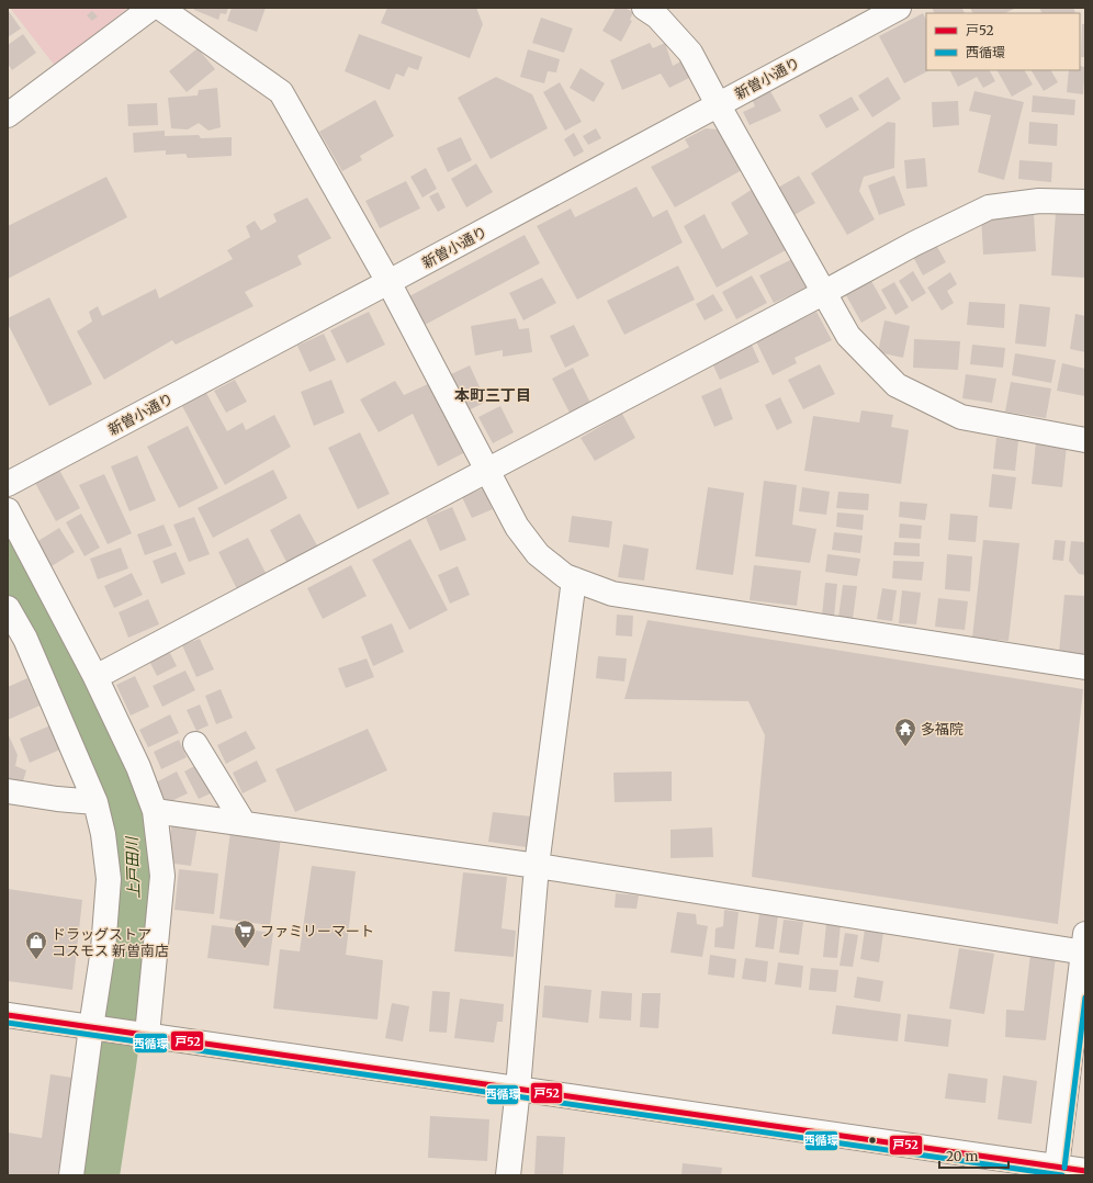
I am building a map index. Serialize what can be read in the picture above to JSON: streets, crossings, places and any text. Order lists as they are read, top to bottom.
{
  "streets": {
    "street": ["新曽小通り"]
  },
  "districts": ["本町三丁目"],
  "water": ["上戸田川"],
  "places": {
    "temple": ["多福院"],
    "supermarket": ["ファミリーマート"],
    "shop": ["ドラッグストア コスモス 新曽南店"]
  },
  "lines": ["transit line 西循環", "transit line 戸52"],
  "legend": ["戸52", "西循環"],
  "scale_bar": "20 m"
}
